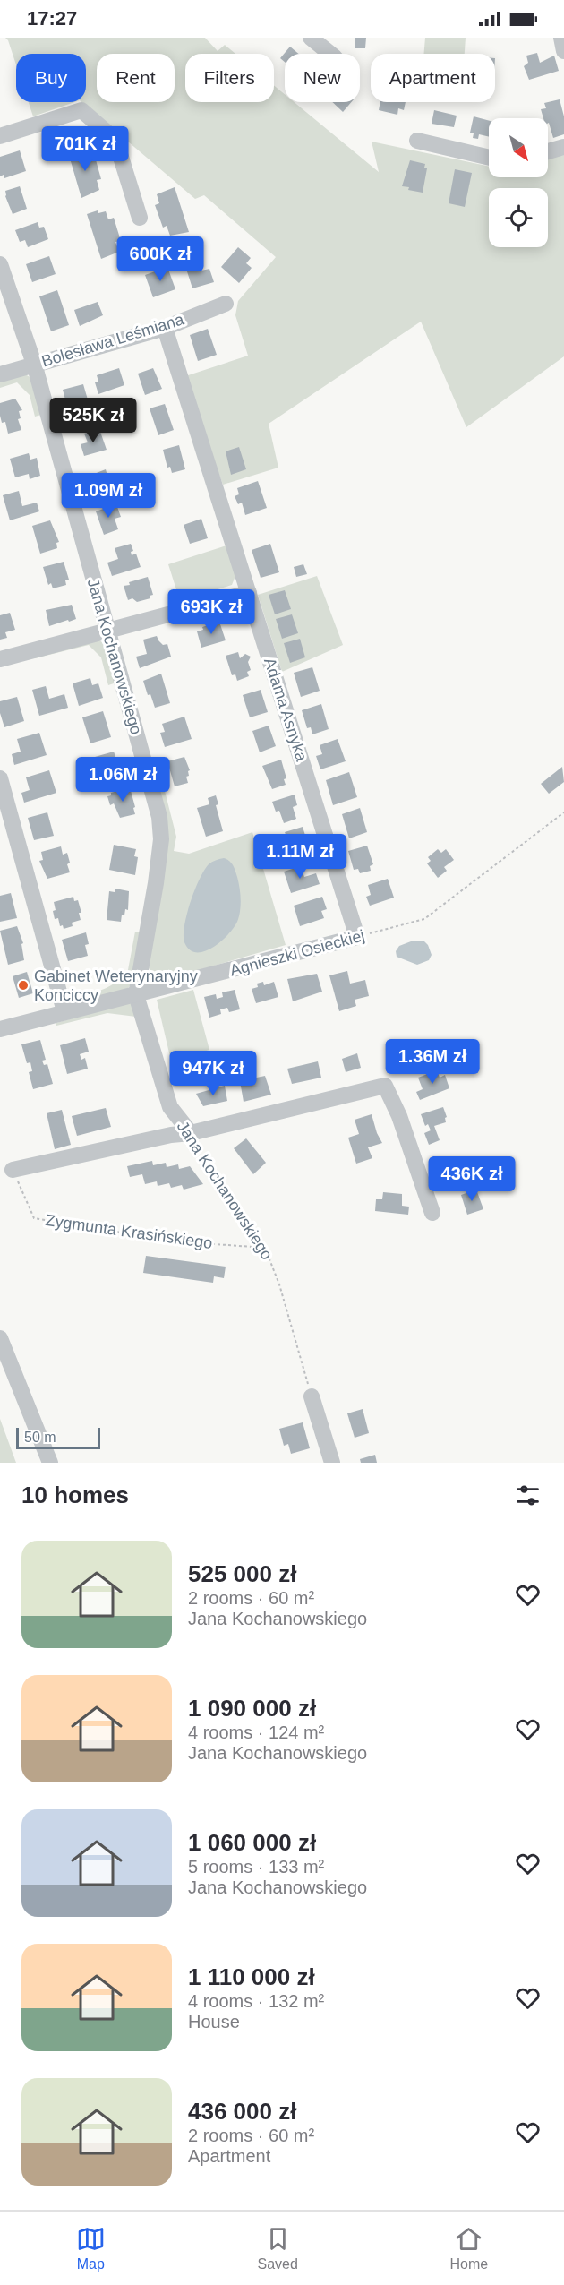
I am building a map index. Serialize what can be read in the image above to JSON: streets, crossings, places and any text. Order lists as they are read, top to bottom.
{
  "streets": {
    "street": [
      "Bolesława Leśmiana",
      "Jana Kochanowskiego",
      "Adama Asnyka",
      "Agnieszki Osieckiej"
    ],
    "path": ["Zygmunta Krasińskiego"]
  },
  "crossings": [
    ["Bolesława Leśmiana", "Jana Kochanowskiego"],
    ["Bolesława Leśmiana", "Adama Asnyka"],
    ["Jana Kochanowskiego", "Agnieszki Osieckiej"],
    ["Jana Kochanowskiego", "Zygmunta Krasińskiego"],
    ["Adama Asnyka", "Agnieszki Osieckiej"]
  ],
  "places": ["Gabinet Weterynaryjny Konciccy"],
  "scale_bar": "50 m",
  "north": "bottom right",
  "page": {
    "status": "17:27",
    "chip": [
      "Buy",
      "Rent",
      "Filters",
      "New",
      "Apartment"
    ],
    "price": [
      "701K zł",
      "600K zł",
      "525K zł",
      "1.09M zł",
      "693K zł",
      "1.06M zł",
      "1.11M zł",
      "1.36M zł",
      "947K zł",
      "436K zł"
    ],
    "scale": "50 m",
    "heading": "10 homes",
    "list": [
      {
        "name": "525 000 zł",
        "note": "2 rooms · 60 m² · Jana Kochanowskiego"
      },
      {
        "name": "1 090 000 zł",
        "note": "4 rooms · 124 m² · Jana Kochanowskiego"
      },
      {
        "name": "1 060 000 zł",
        "note": "5 rooms · 133 m² · Jana Kochanowskiego"
      },
      {
        "name": "1 110 000 zł",
        "note": "4 rooms · 132 m² · House"
      },
      {
        "name": "436 000 zł",
        "note": "2 rooms · 60 m² · Apartment"
      }
    ],
    "tabs": ["Map", "Saved", "Home"]
  }
}
